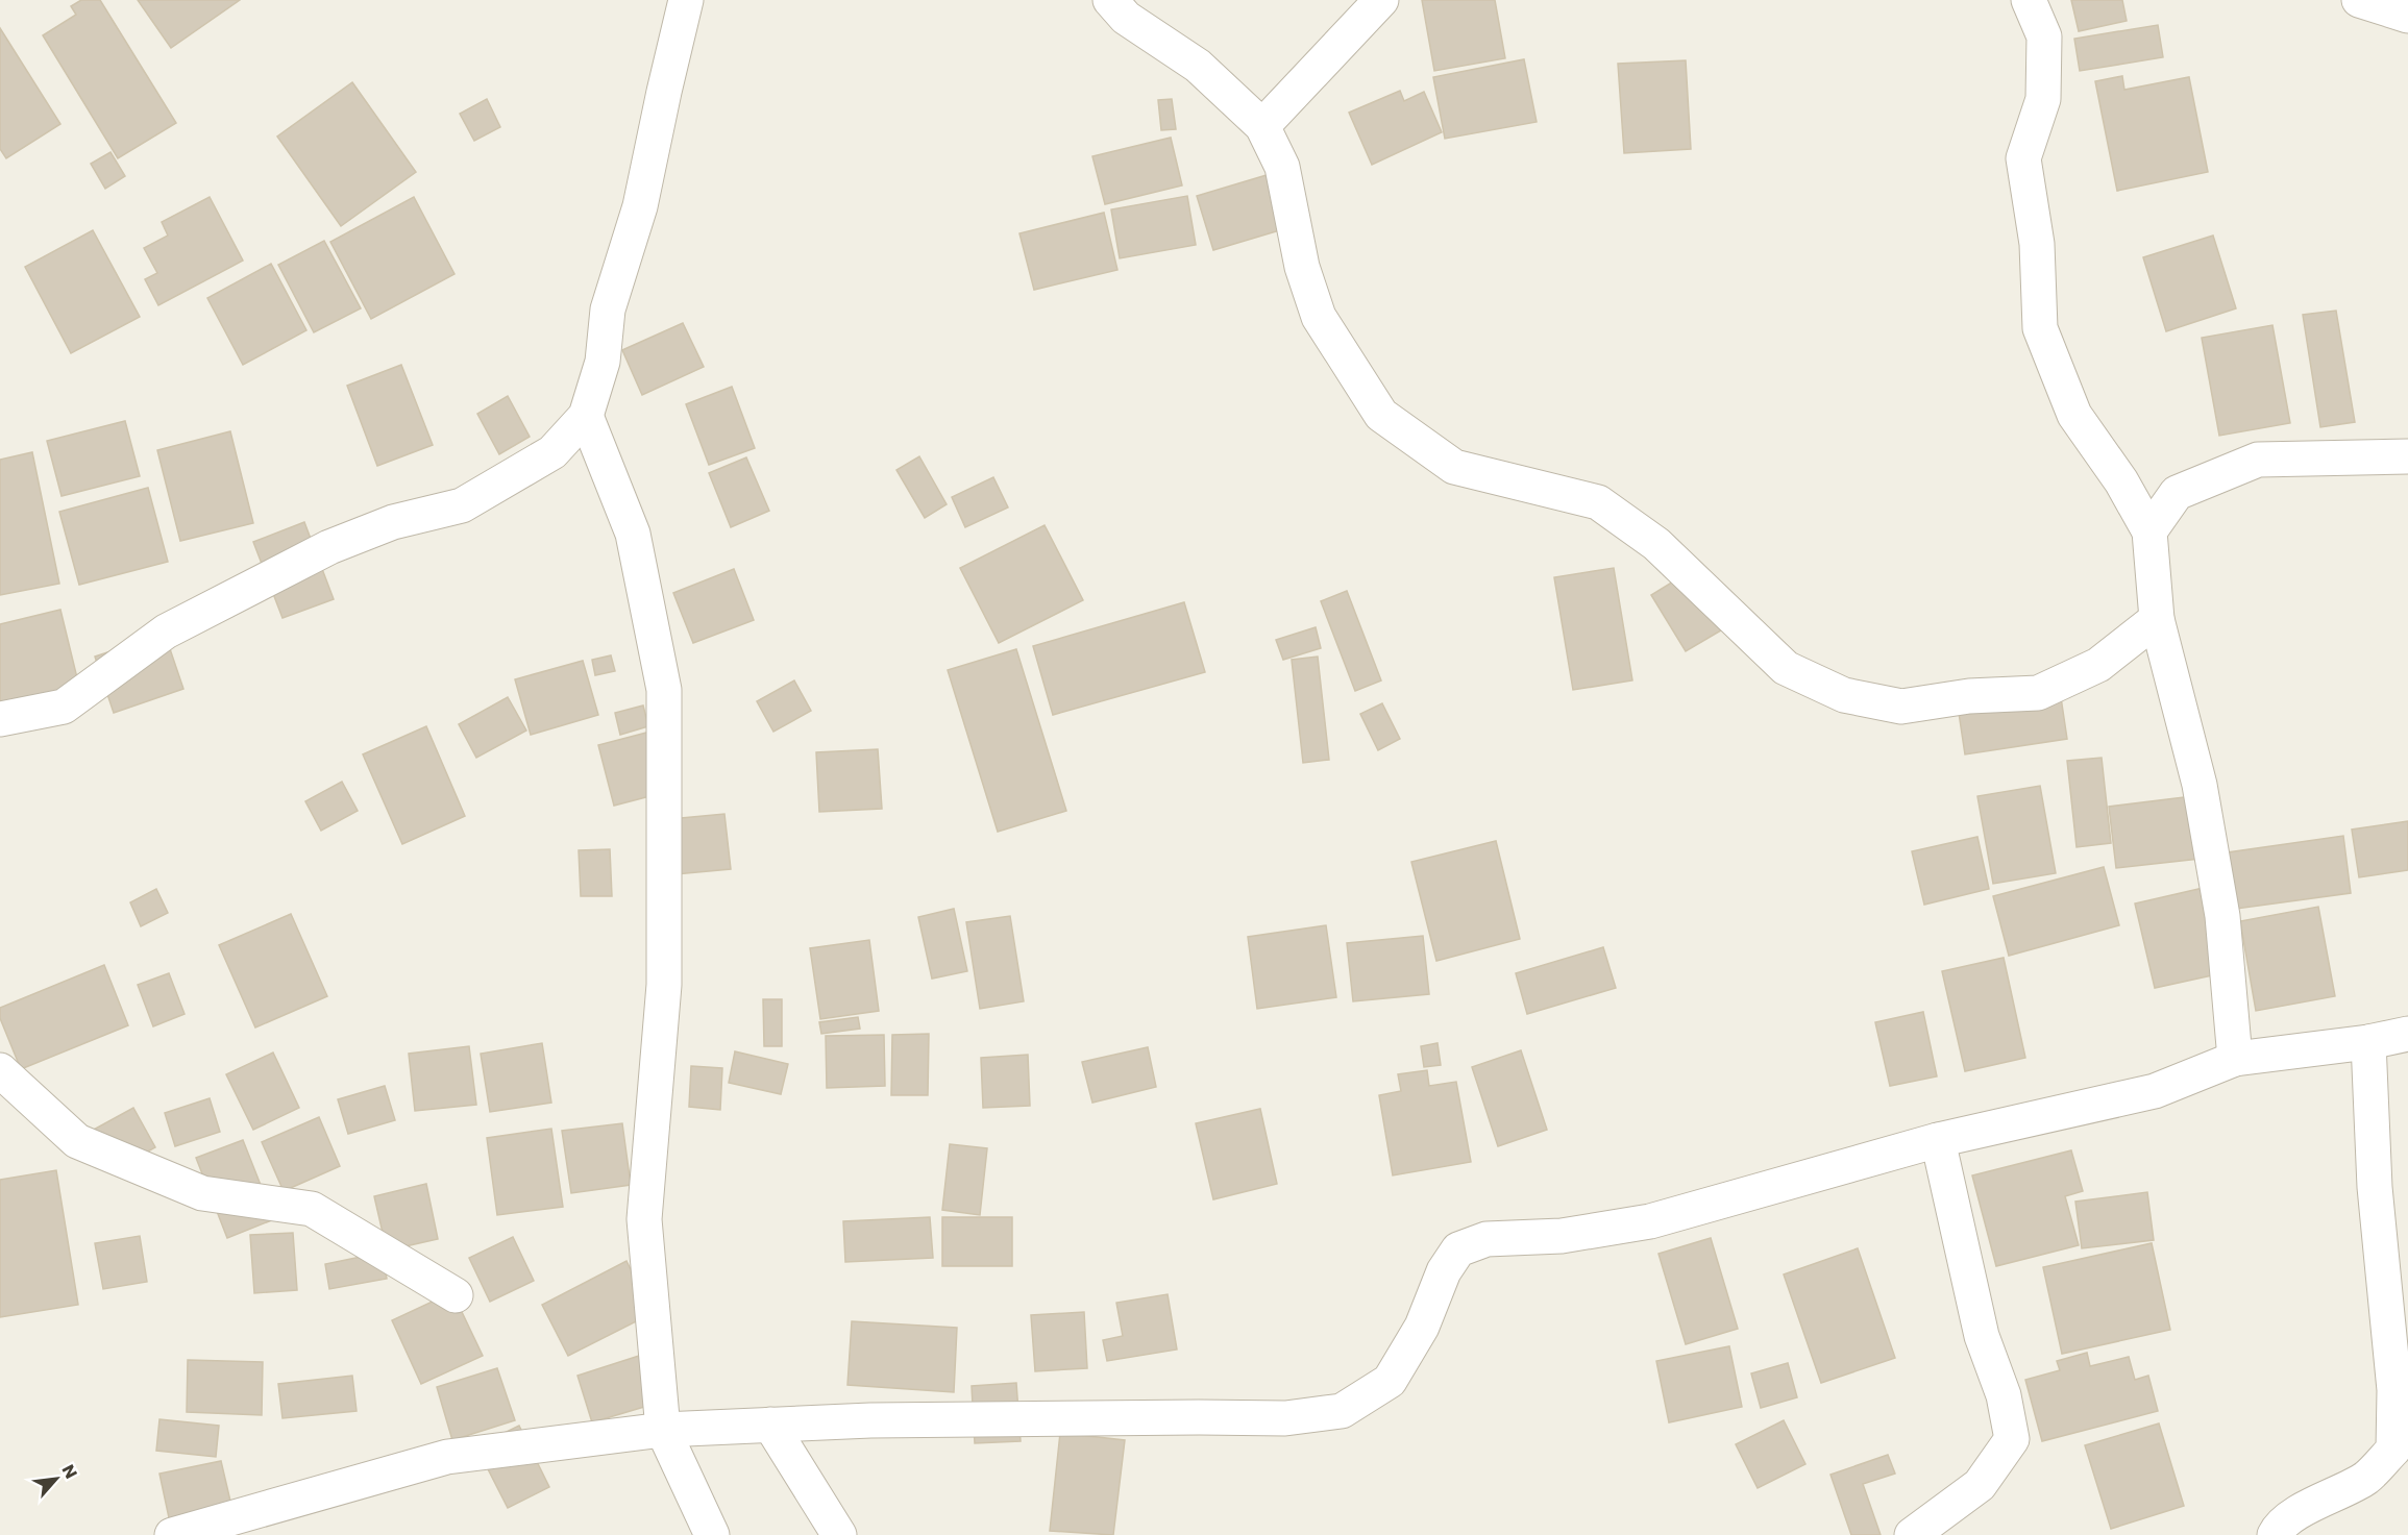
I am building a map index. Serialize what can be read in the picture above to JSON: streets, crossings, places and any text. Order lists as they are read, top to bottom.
{
  "north": "top right"
}
